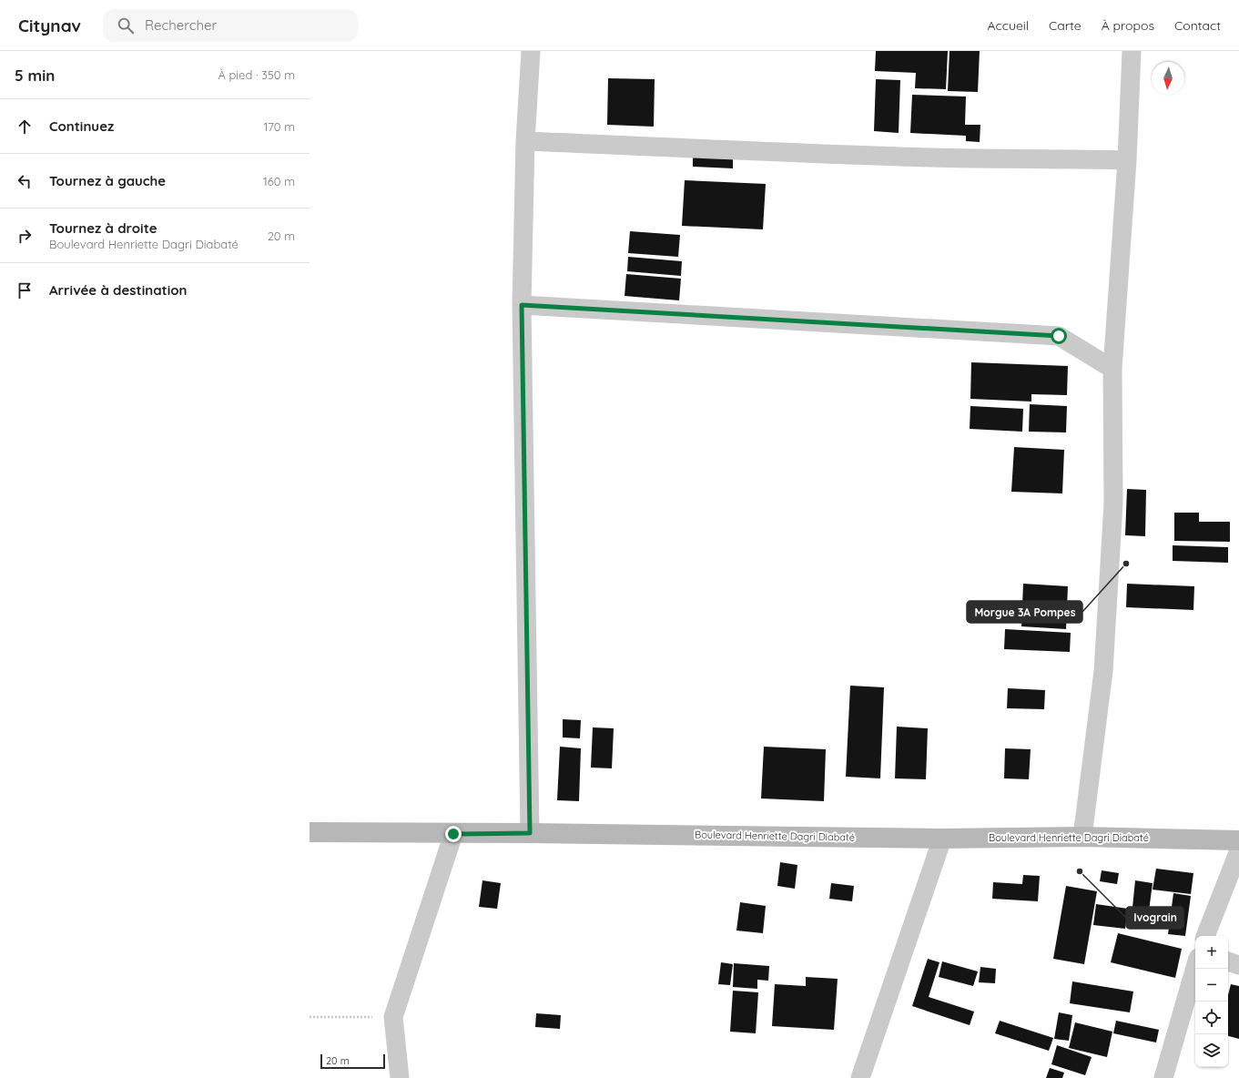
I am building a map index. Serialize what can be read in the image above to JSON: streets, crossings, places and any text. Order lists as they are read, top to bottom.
{
  "streets": {
    "main road": ["Boulevard Henriette Dagri Diabaté"]
  },
  "places": ["Morgue 3A Pompes", "Ivograin"],
  "scale_bar": "20 m",
  "north": "bottom",
  "page": {
    "header": "Citynav",
    "search": "Rechercher",
    "nav": [
      "Accueil",
      "Carte",
      "À propos",
      "Contact"
    ],
    "heading": ["5 min", "À pied · 350 m"],
    "list": [
      ["Continuez", "170 m"],
      ["Tournez à gauche", "160 m"],
      ["Tournez à droite", "Boulevard Henriette Dagri Diabaté", "20 m"],
      "Arrivée à destination"
    ],
    "map_buttons": ["+", "−"],
    "scale": "20 m"
  }
}
